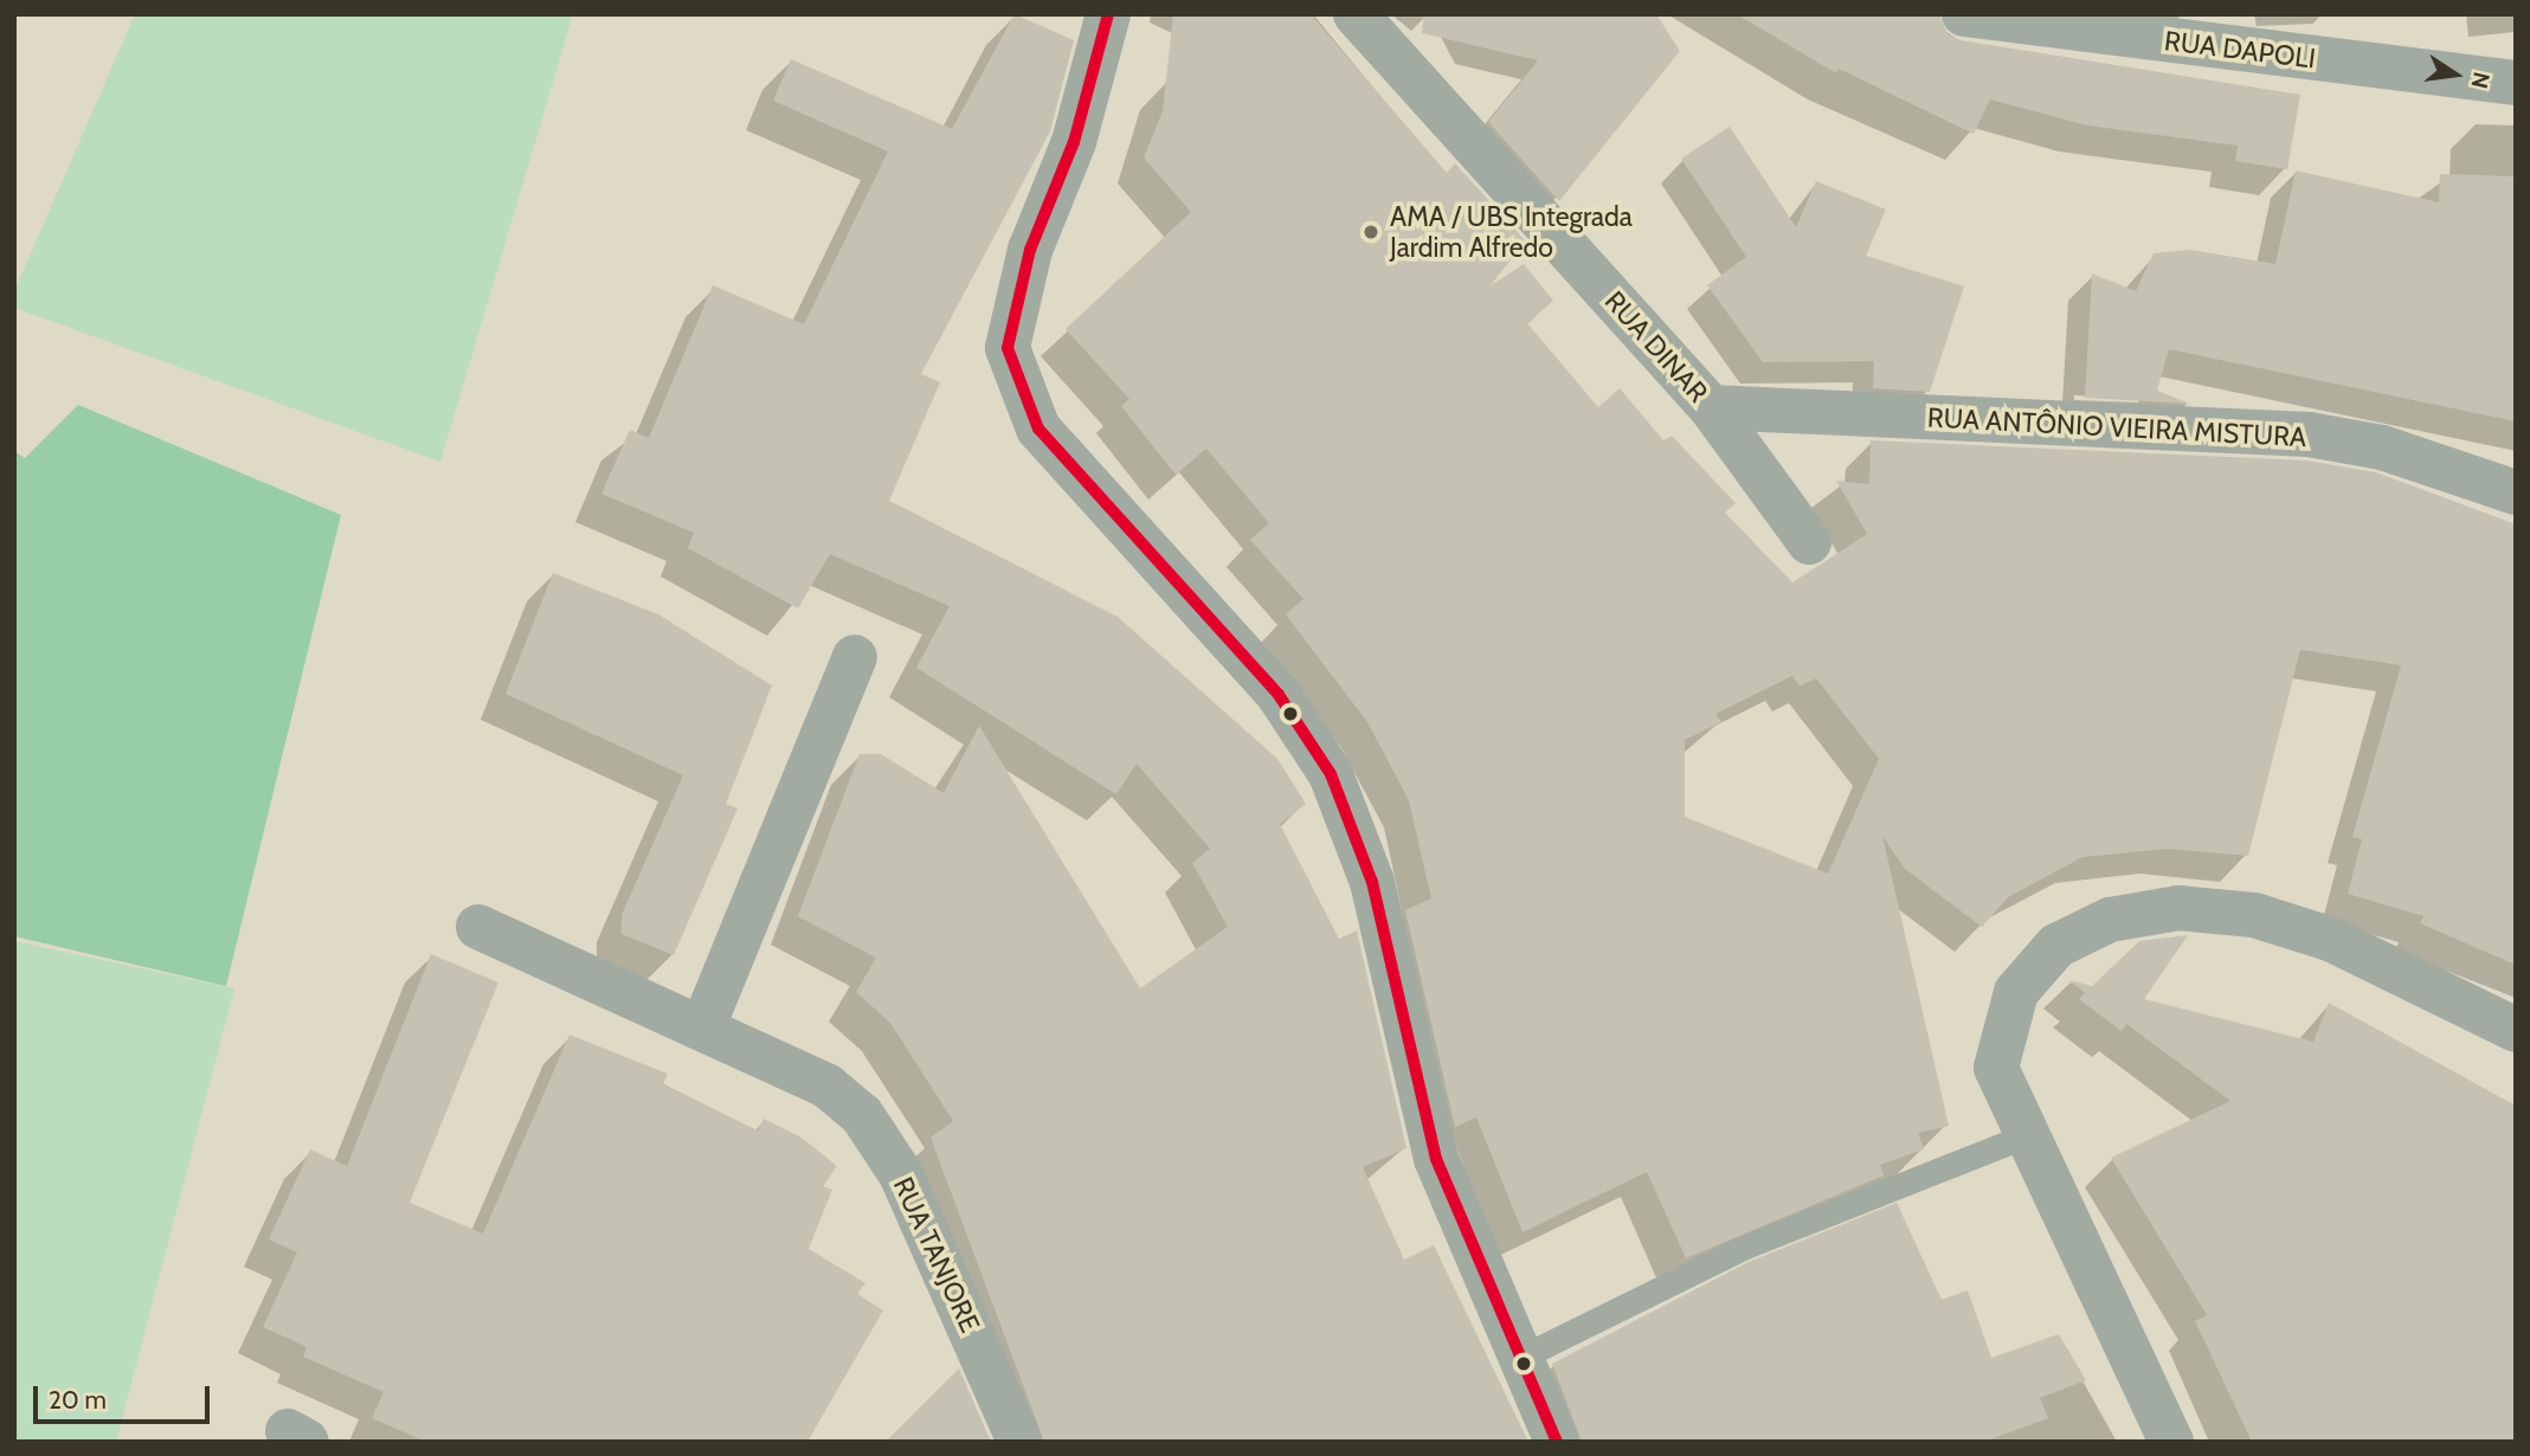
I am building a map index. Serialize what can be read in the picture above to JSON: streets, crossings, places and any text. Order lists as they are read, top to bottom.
{
  "streets": {
    "street": [
      "RUA DAPOLI",
      "RUA DINAR",
      "RUA ANTÔNIO VIEIRA MISTURA",
      "RUA TANJORE"
    ]
  },
  "crossings": [
    ["RUA DINAR", "RUA ANTÔNIO VIEIRA MISTURA"]
  ],
  "places": ["AMA / UBS Integrada Jardim Alfredo"],
  "scale_bar": "20 m",
  "north": "right"
}
